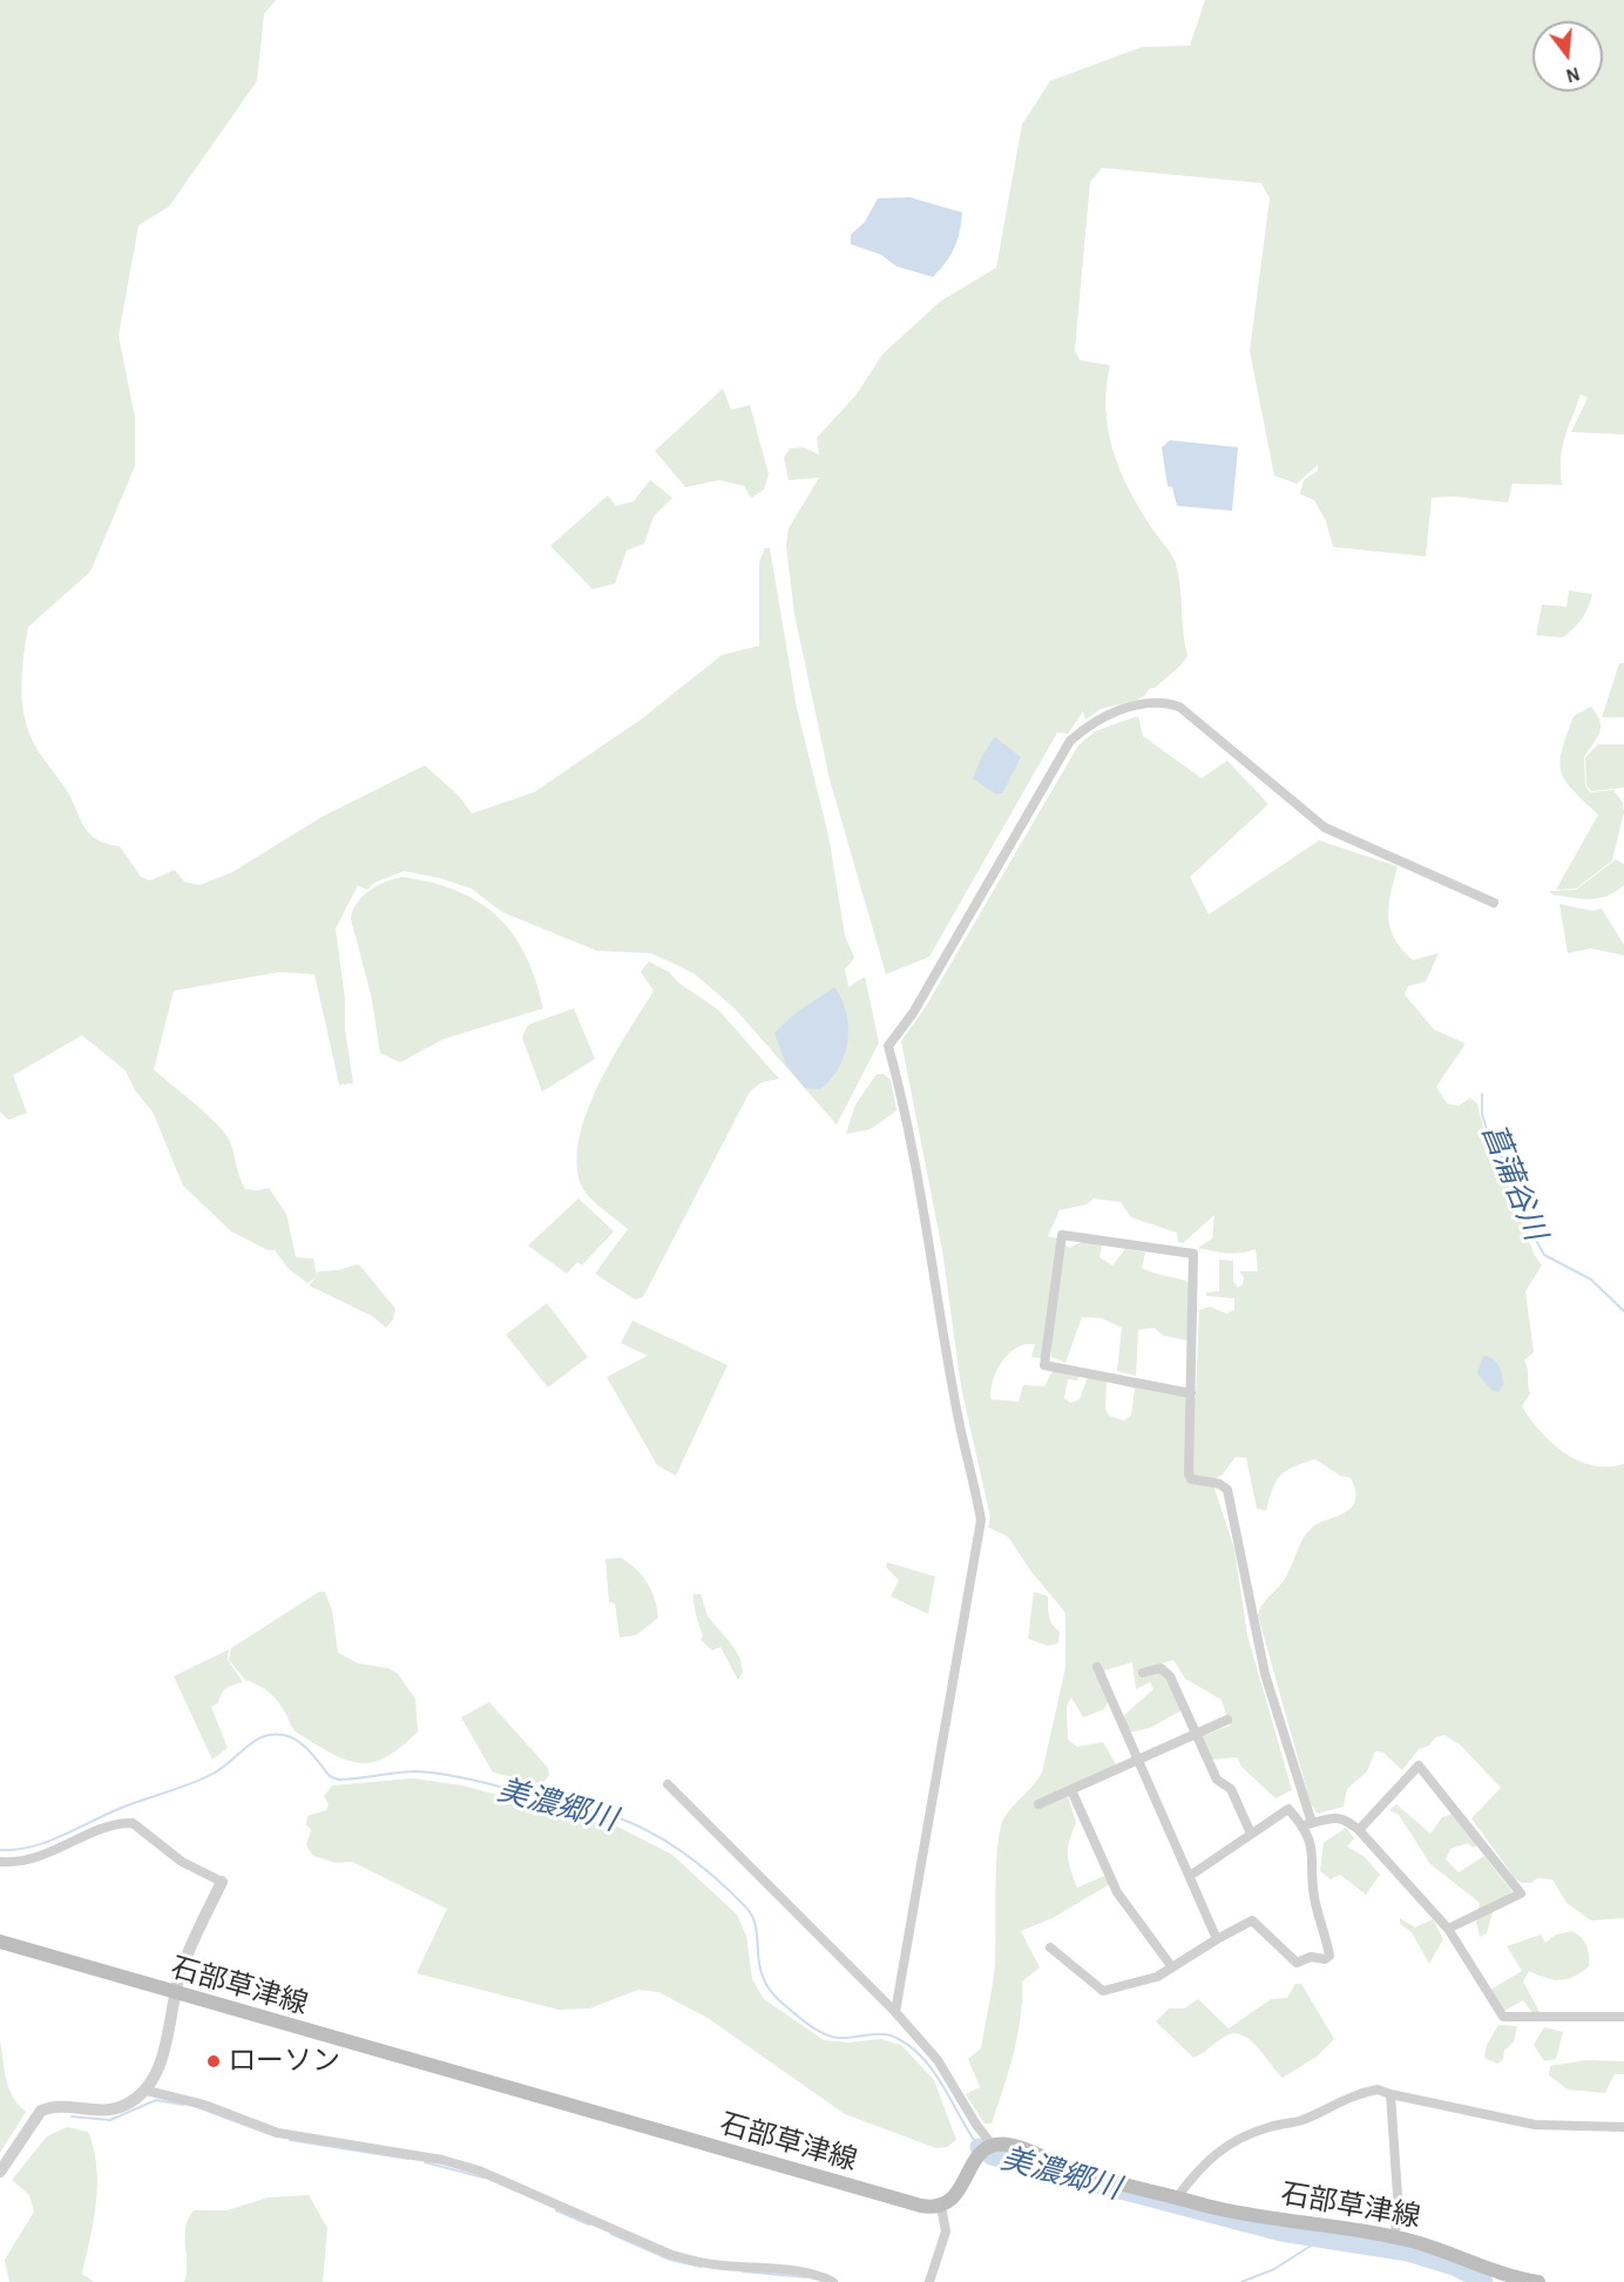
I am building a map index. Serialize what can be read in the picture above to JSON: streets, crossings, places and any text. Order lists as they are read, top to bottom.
{
  "streets": {
    "main road": ["石部草津線"]
  },
  "water": ["菖蒲谷川", "美濃郷川"],
  "places": ["ローソン"],
  "north": "bottom"
}
